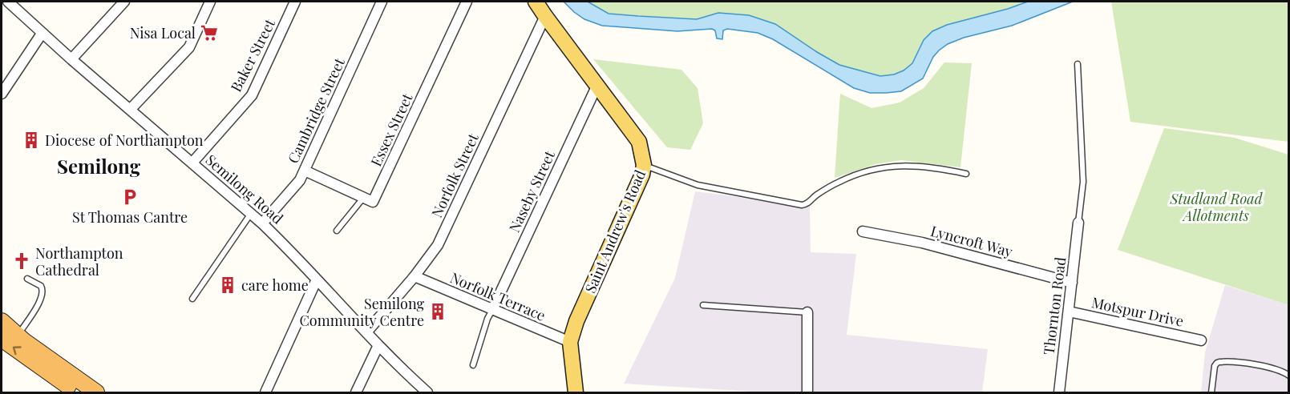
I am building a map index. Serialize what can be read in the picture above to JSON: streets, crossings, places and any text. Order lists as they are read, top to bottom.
{
  "streets": {
    "main road": ["Saint Andrew's Road"],
    "street": [
      "Baker Street",
      "Cambridge Street",
      "Essex Street",
      "Norfolk Street",
      "Semilong Road",
      "Naseby Street",
      "Lyncroft Way",
      "Norfolk Terrace",
      "Thornton Road",
      "Motspur Drive"
    ]
  },
  "crossings": [
    ["Baker Street", "Semilong Road"],
    ["Cambridge Street", "Semilong Road"],
    ["Norfolk Street", "Semilong Road"],
    ["Norfolk Street", "Saint Andrew's Road"],
    ["Norfolk Street", "Norfolk Terrace"],
    ["Naseby Street", "Saint Andrew's Road"],
    ["Naseby Street", "Norfolk Terrace"],
    ["Saint Andrew's Road", "Norfolk Terrace"],
    ["Lyncroft Way", "Thornton Road"],
    ["Thornton Road", "Motspur Drive"]
  ],
  "districts": ["Semilong"],
  "parks": ["Studland Road Allotments"],
  "places": {
    "supermarket": ["Nisa Local"],
    "building": ["Diocese of Northampton", "care home", "Semilong Community Centre"],
    "parking": ["St Thomas Cantre"],
    "church": ["Northampton Cathedral"]
  }
}
